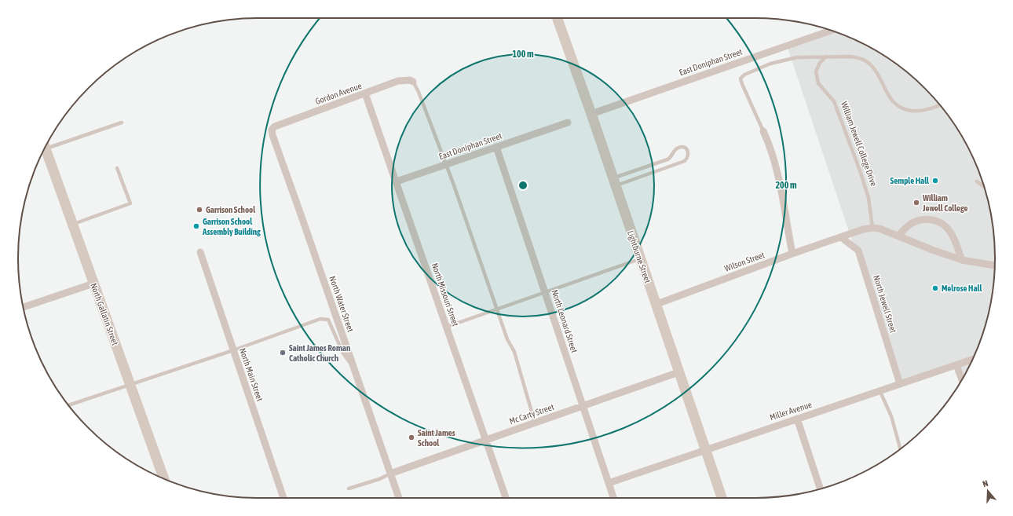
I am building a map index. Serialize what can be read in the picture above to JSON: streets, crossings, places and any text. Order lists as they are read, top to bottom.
{
  "streets": {
    "main road": ["Lightburne Street", "North Gallatin Street"],
    "street": [
      "East Doniphan Street",
      "Gordon Avenue",
      "Wilson Street",
      "North Missouri Street",
      "North Water Street",
      "North Jewell Street",
      "North Leonard Street",
      "North Main Street",
      "Miller Avenue",
      "Mc Carty Street"
    ],
    "lane": ["William Jewell College Drive"]
  },
  "crossings": [
    ["East Doniphan Street", "Lightburne Street"],
    ["East Doniphan Street", "North Missouri Street"],
    ["East Doniphan Street", "North Leonard Street"],
    ["Gordon Avenue", "North Missouri Street"],
    ["Gordon Avenue", "North Water Street"],
    ["Lightburne Street", "Wilson Street"],
    ["Lightburne Street", "Miller Avenue"],
    ["Lightburne Street", "Mc Carty Street"],
    ["Wilson Street", "North Jewell Street"],
    ["North Missouri Street", "Mc Carty Street"],
    ["North Water Street", "Mc Carty Street"],
    ["North Jewell Street", "Miller Avenue"],
    ["North Leonard Street", "Miller Avenue"],
    ["North Leonard Street", "Mc Carty Street"]
  ],
  "places": [
    "Semple Hall",
    "William Jewell College",
    "Garrison School",
    "Garrison School Assembly Building",
    "Melrose Hall",
    "Saint James Roman Catholic Church",
    "Saint James School"
  ],
  "north": "top",
  "rings": ["100 m", "200 m"]
}
